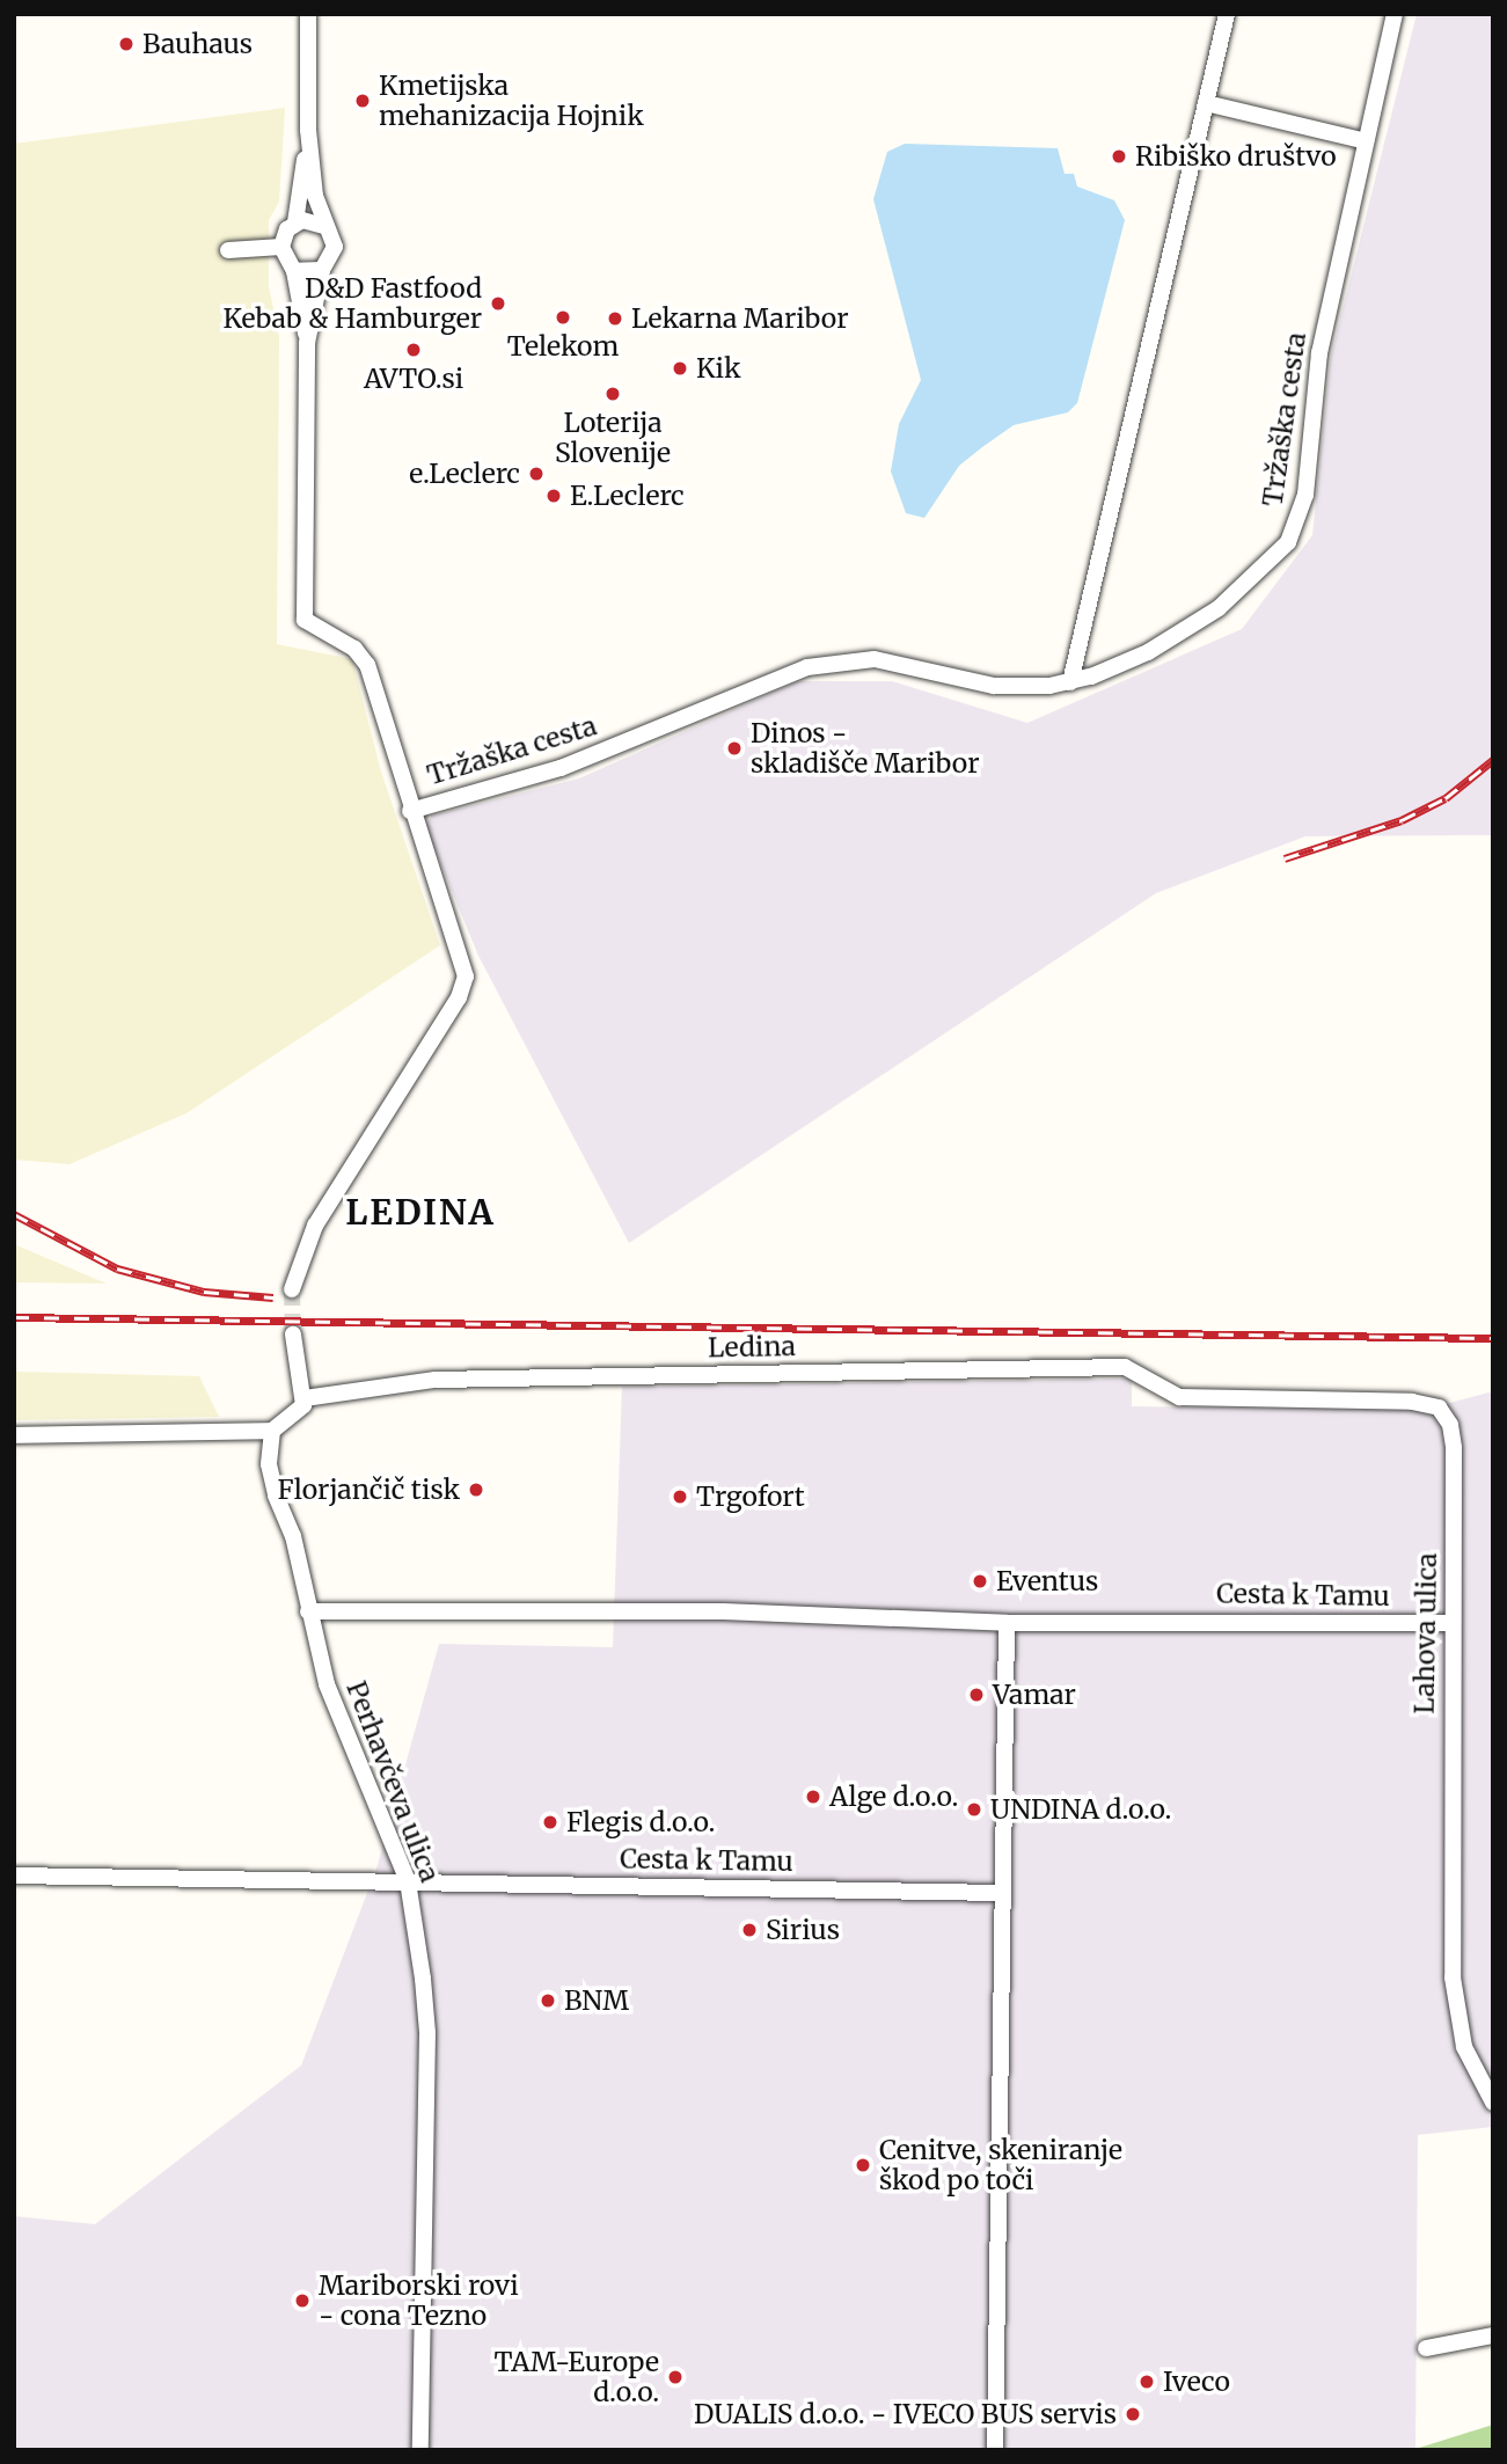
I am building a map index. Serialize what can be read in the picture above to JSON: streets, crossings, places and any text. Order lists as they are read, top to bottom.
{
  "streets": {
    "street": [
      "Tržaška cesta",
      "Ledina",
      "Cesta k Tamu",
      "Lahova ulica",
      "Perhavčeva ulica"
    ]
  },
  "crossings": [
    ["Ledina", "Lahova ulica"],
    ["Cesta k Tamu", "Lahova ulica"],
    ["Cesta k Tamu", "Perhavčeva ulica"]
  ],
  "districts": ["LEDINA"],
  "places": [
    "Bauhaus",
    "Kmetijska mehanizacija Hojnik",
    "Ribiško društvo",
    "D&D Fastfood Kebab & Hamburger",
    "Telekom",
    "Lekarna Maribor",
    "AVTO.si",
    "Kik",
    "Loterija Slovenije",
    "e.Leclerc",
    "E.Leclerc",
    "Dinos - skladišče Maribor",
    "Florjančič tisk",
    "Trgofort",
    "Eventus",
    "Vamar",
    "Alge d.o.o.",
    "UNDINA d.o.o.",
    "Flegis d.o.o.",
    "Sirius",
    "BNM",
    "Cenitve, skeniranje škod po toči",
    "Mariborski rovi - cona Tezno",
    "TAM-Europe d.o.o.",
    "Iveco",
    "DUALIS d.o.o. - IVECO BUS servis"
  ]
}
